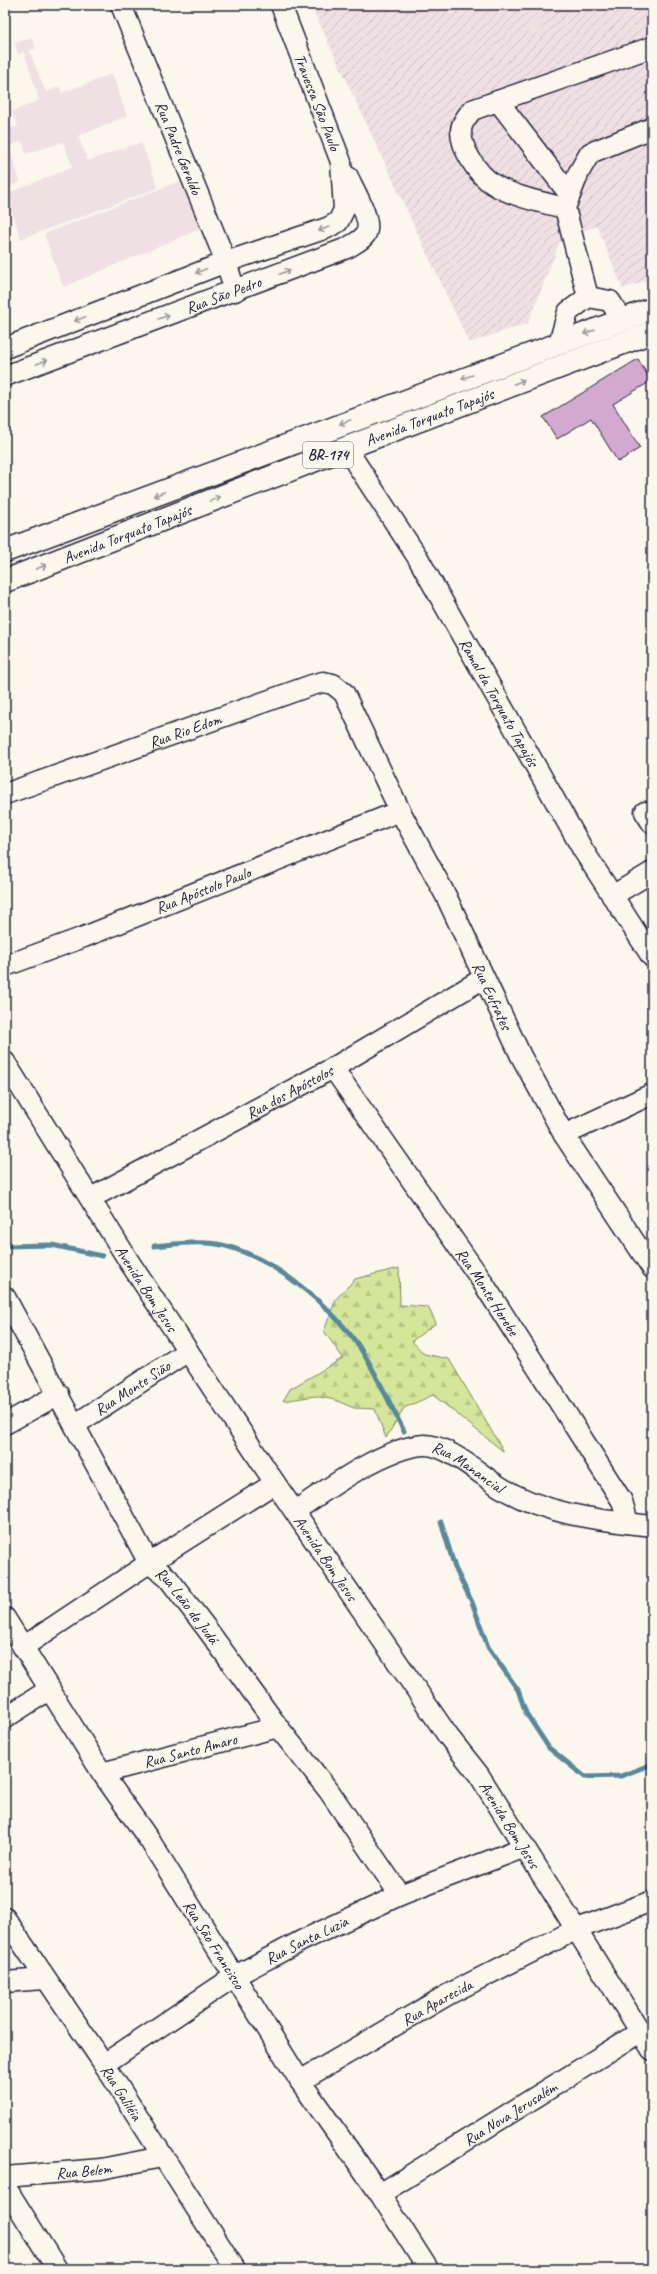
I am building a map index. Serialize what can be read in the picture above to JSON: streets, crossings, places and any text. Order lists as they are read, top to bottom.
{
  "streets": {
    "highway": ["Avenida Torquato Tapajós", "BR-174"],
    "street": [
      "Travessa São Paulo",
      "Rua Padre Geraldo",
      "Rua São Pedro",
      "Ramal da Torquato Tapajós",
      "Rua Rio Edom",
      "Rua Apóstolo Paulo",
      "Rua Eufrates",
      "Rua dos Apóstolos",
      "Avenida Bom Jesus",
      "Rua Monte Horebe",
      "Rua Monte Sião",
      "Rua Manancial",
      "Rua Leão de Judá",
      "Rua Santo Amaro",
      "Rua Santa Luzia",
      "Rua São Francisco",
      "Rua Aparecida",
      "Rua Galiléia",
      "Rua Nova Jerusalém",
      "Rua Belem"
    ]
  },
  "crossings": [
    ["Travessa São Paulo", "Rua São Pedro"],
    ["Rua Padre Geraldo", "Rua São Pedro"],
    ["Avenida Torquato Tapajós", "Ramal da Torquato Tapajós"],
    ["Rua Rio Edom", "Rua Eufrates"],
    ["Rua Apóstolo Paulo", "Rua Eufrates"],
    ["Rua Eufrates", "Rua dos Apóstolos"],
    ["Rua dos Apóstolos", "Avenida Bom Jesus"],
    ["Rua dos Apóstolos", "Rua Monte Horebe"],
    ["Avenida Bom Jesus", "Rua Monte Sião"],
    ["Avenida Bom Jesus", "Rua Manancial"],
    ["Avenida Bom Jesus", "Rua Santa Luzia"],
    ["Avenida Bom Jesus", "Rua Aparecida"],
    ["Avenida Bom Jesus", "Rua Nova Jerusalém"],
    ["Rua Monte Horebe", "Rua Manancial"],
    ["Rua Monte Sião", "Rua Leão de Judá"],
    ["Rua Leão de Judá", "Rua Santo Amaro"],
    ["Rua Leão de Judá", "Rua Santa Luzia"],
    ["Rua Santo Amaro", "Rua São Francisco"],
    ["Rua Santa Luzia", "Rua São Francisco"],
    ["Rua Santa Luzia", "Rua Galiléia"],
    ["Rua São Francisco", "Rua Aparecida"],
    ["Rua São Francisco", "Rua Nova Jerusalém"],
    ["Rua Galiléia", "Rua Belem"]
  ]
}
